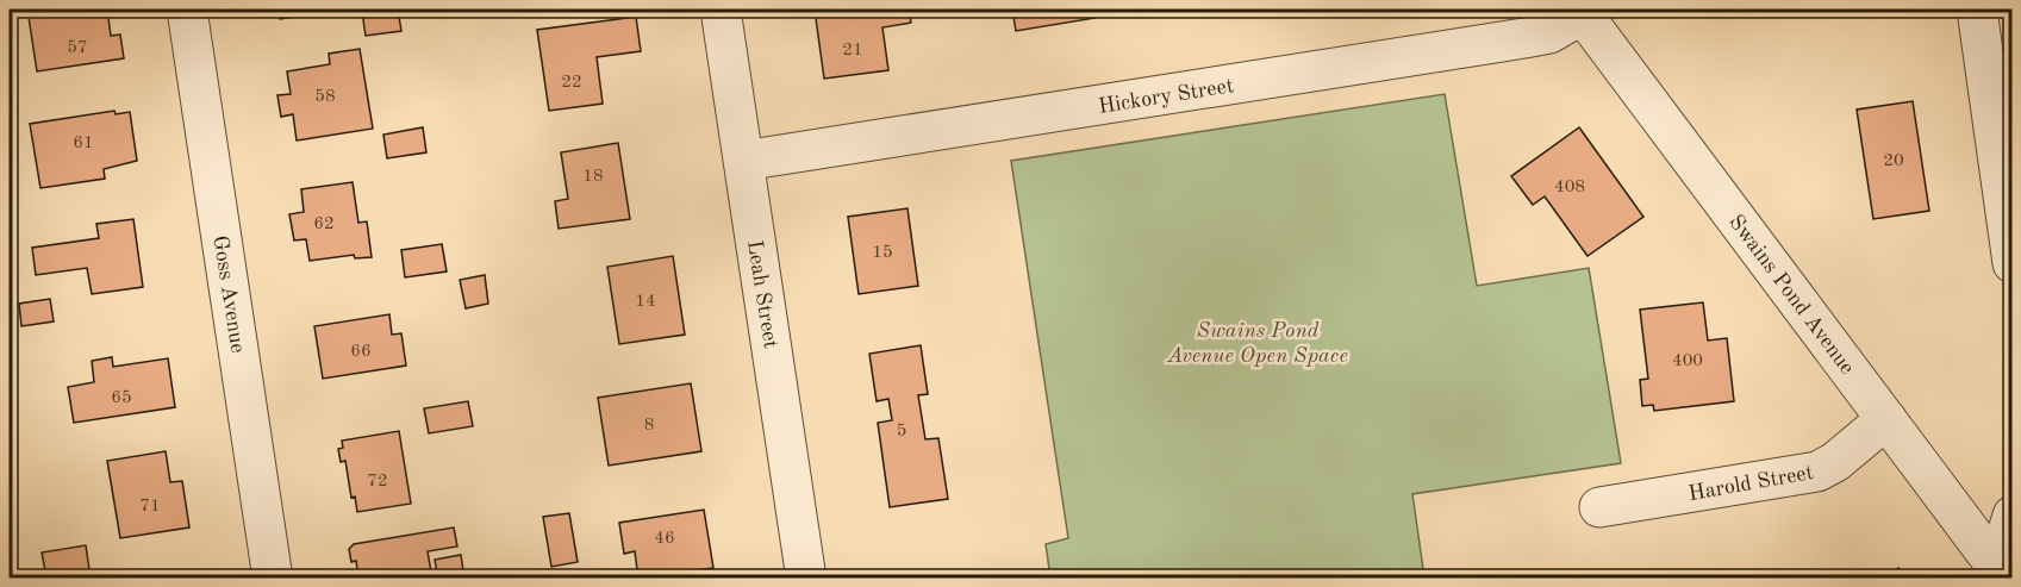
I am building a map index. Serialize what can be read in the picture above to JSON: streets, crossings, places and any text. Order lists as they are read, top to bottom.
{
  "streets": {
    "street": [
      "Hickory Street",
      "Goss Avenue",
      "Leah Street",
      "Swains Pond Avenue",
      "Harold Street"
    ]
  },
  "crossings": [
    ["Hickory Street", "Leah Street"],
    ["Hickory Street", "Swains Pond Avenue"],
    ["Swains Pond Avenue", "Harold Street"]
  ],
  "parks": ["Swains Pond Avenue Open Space"],
  "house_numbers": [
    "57",
    "21",
    "22",
    "58",
    "61",
    "20",
    "18",
    "408",
    "62",
    "15",
    "14",
    "66",
    "400",
    "65",
    "8",
    "5",
    "72",
    "71",
    "46"
  ]
}
